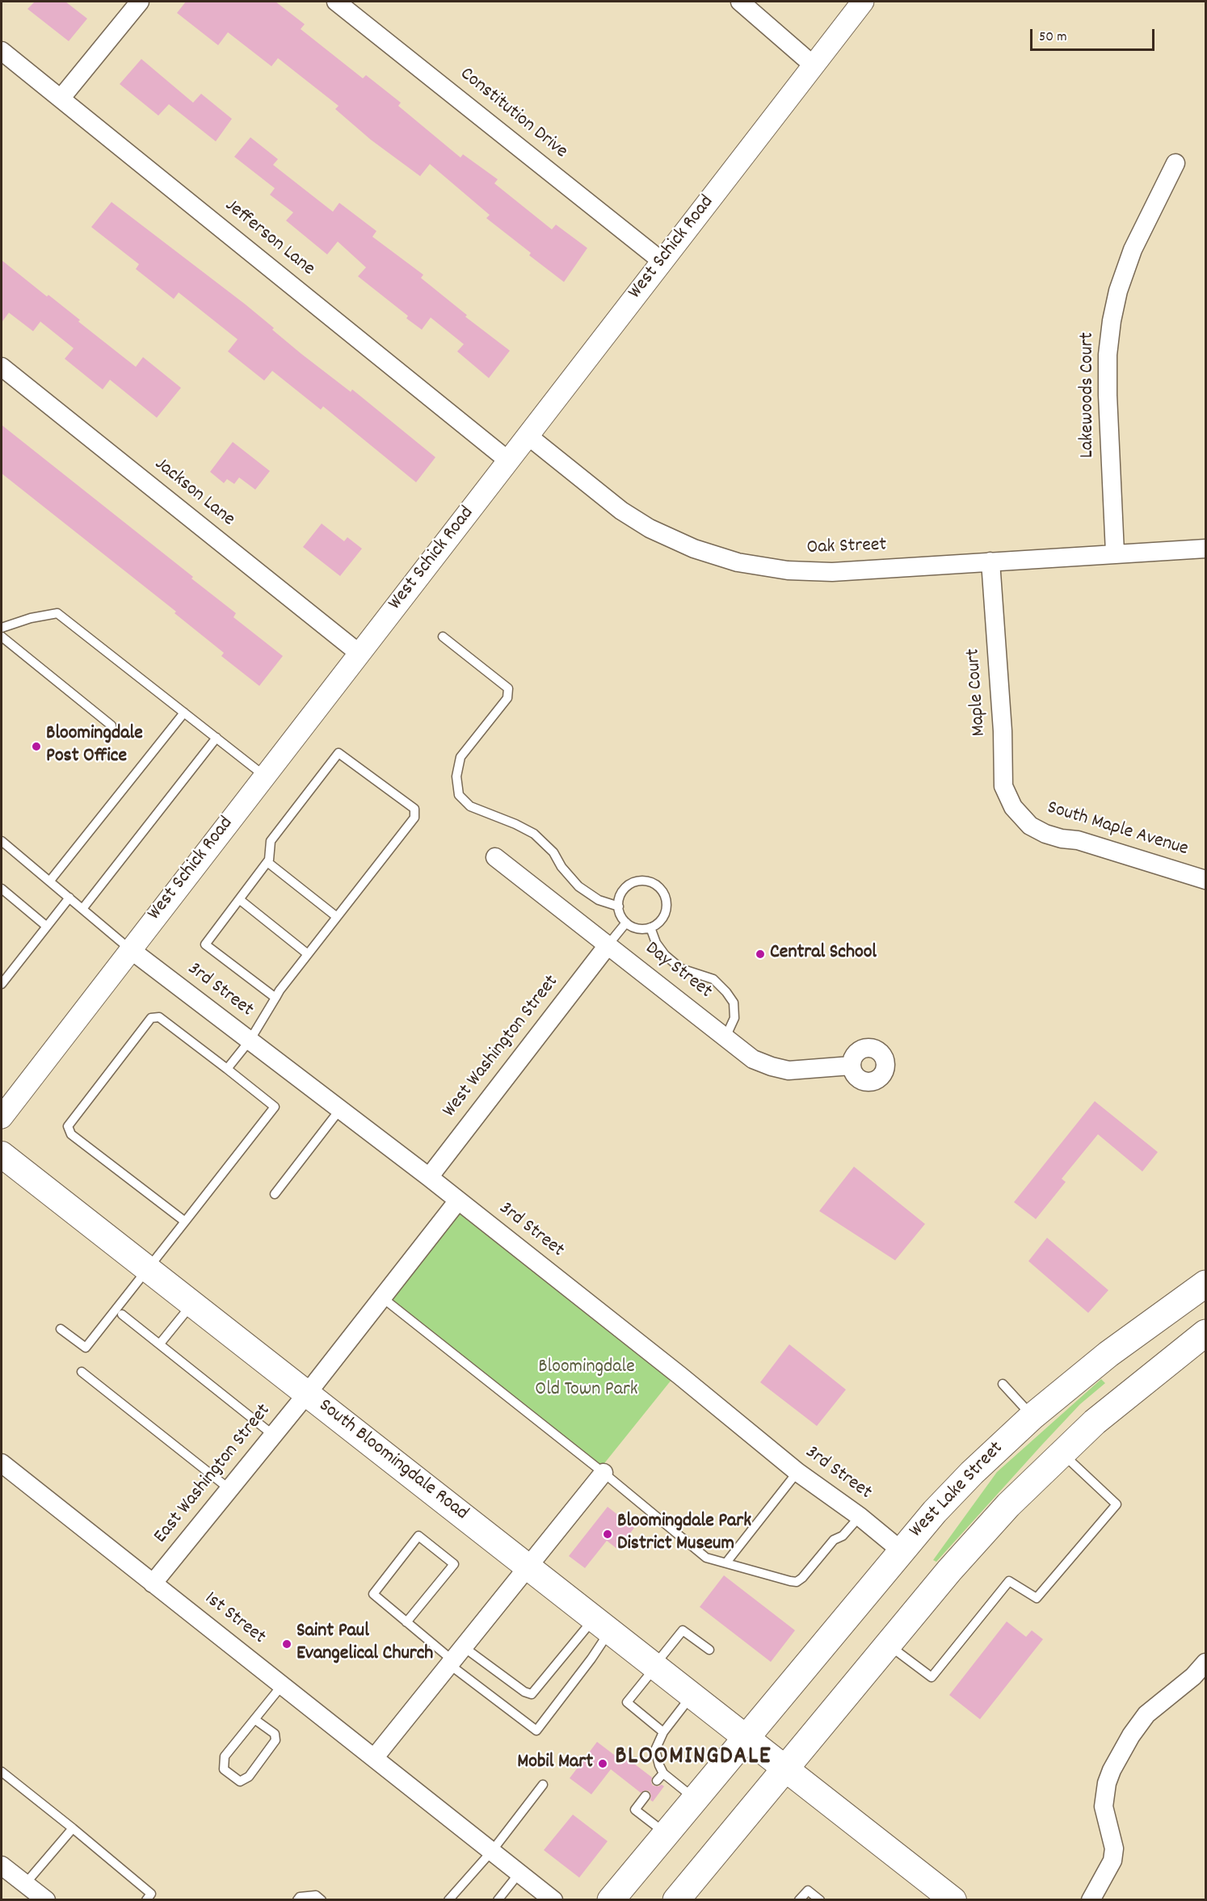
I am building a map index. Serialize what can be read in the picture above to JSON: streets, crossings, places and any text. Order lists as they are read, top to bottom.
{
  "streets": {
    "main road": ["South Bloomingdale Road", "West Lake Street"],
    "street": [
      "Constitution Drive",
      "Jefferson Lane",
      "West Schick Road",
      "Lakewoods Court",
      "Jackson Lane",
      "Oak Street",
      "Maple Court",
      "South Maple Avenue",
      "Day Street",
      "3rd Street",
      "West Washington Street",
      "East Washington Street",
      "1st Street"
    ]
  },
  "crossings": [
    ["Constitution Drive", "West Schick Road"],
    ["Jefferson Lane", "West Schick Road"],
    ["West Schick Road", "Jackson Lane"],
    ["West Schick Road", "Oak Street"],
    ["West Schick Road", "3rd Street"],
    ["Lakewoods Court", "Oak Street"],
    ["Oak Street", "Maple Court"],
    ["Maple Court", "South Maple Avenue"],
    ["Day Street", "West Washington Street"],
    ["3rd Street", "West Washington Street"],
    ["3rd Street", "West Lake Street"],
    ["South Bloomingdale Road", "East Washington Street"],
    ["South Bloomingdale Road", "West Lake Street"],
    ["East Washington Street", "1st Street"]
  ],
  "districts": ["BLOOMINGDALE"],
  "parks": ["Bloomingdale Old Town Park"],
  "places": [
    "Bloomingdale Post Office",
    "Central School",
    "Bloomingdale Park District Museum",
    "Saint Paul Evangelical Church",
    "Mobil Mart"
  ],
  "scale_bar": "50 m"
}
